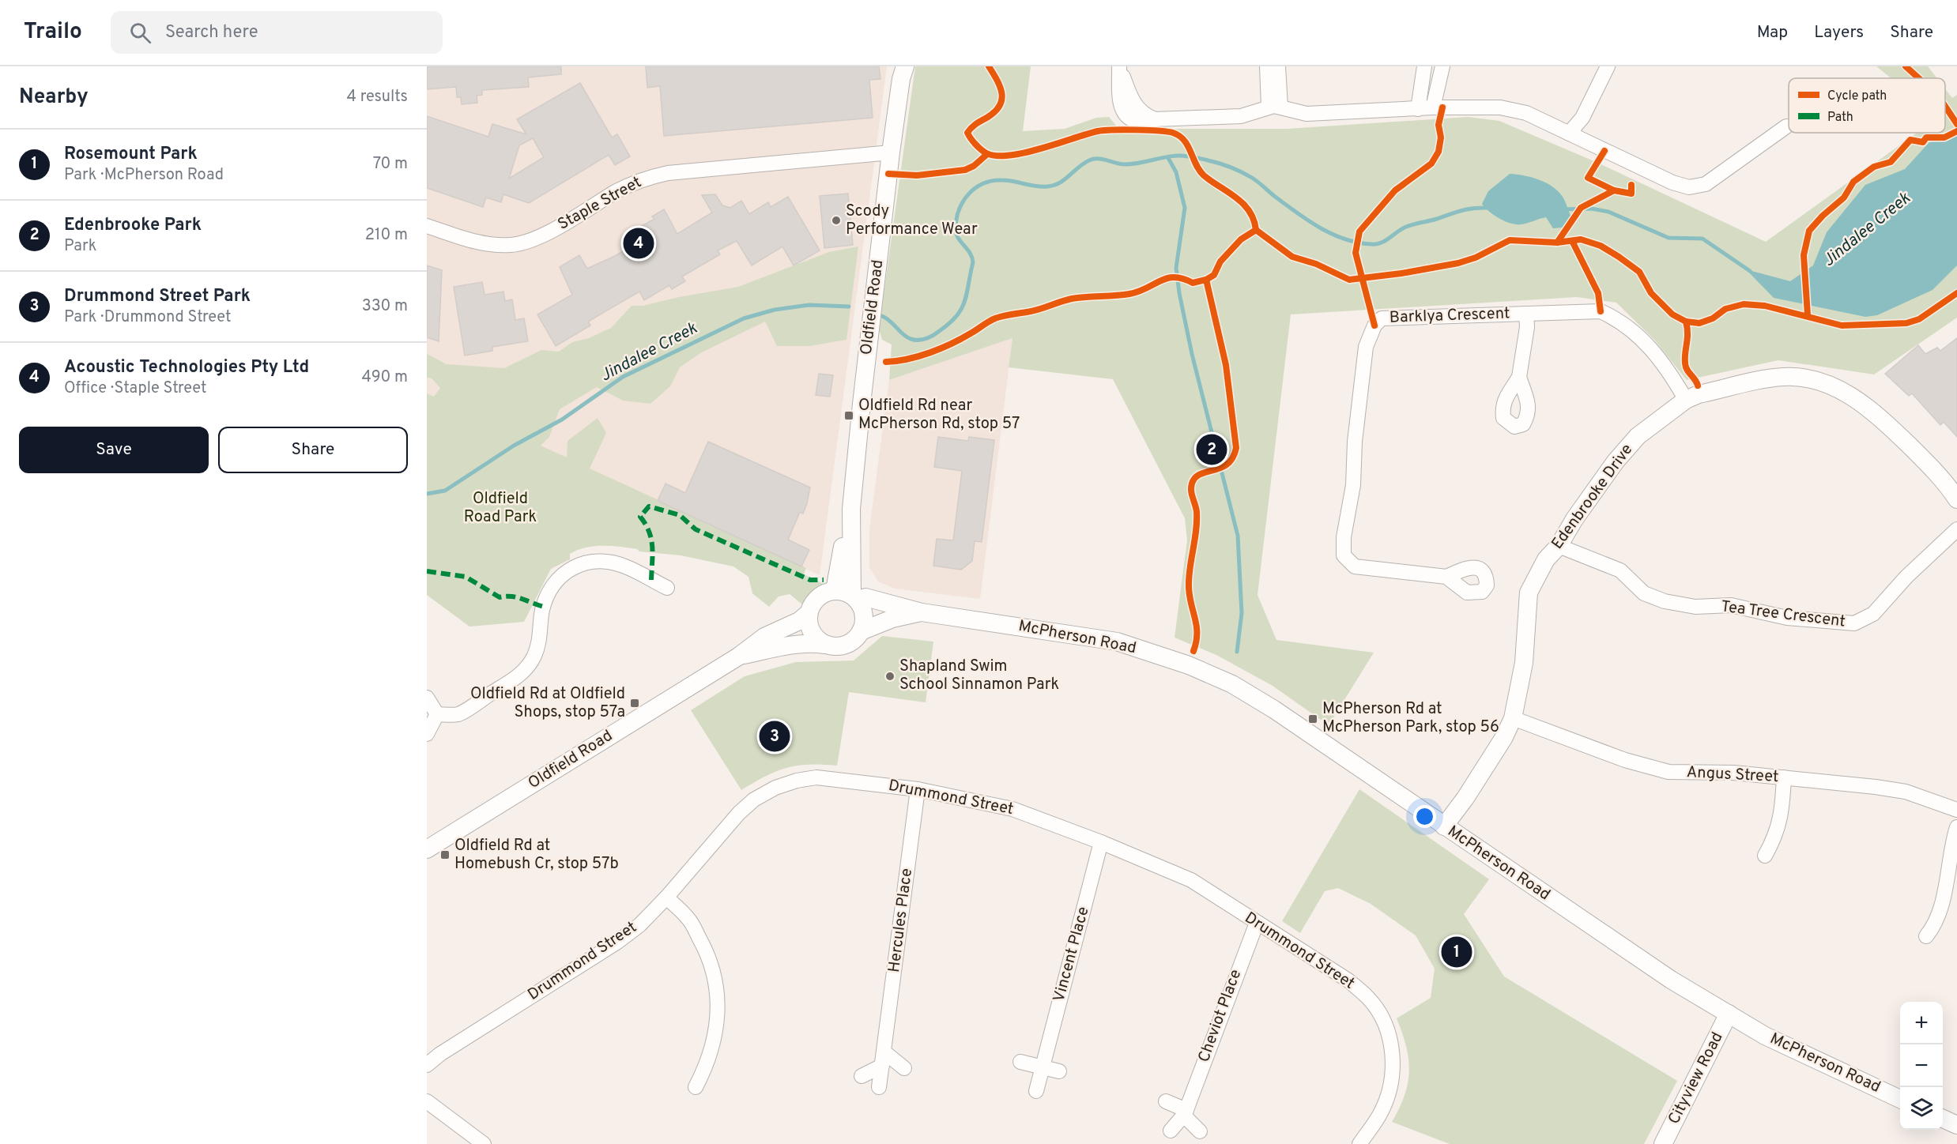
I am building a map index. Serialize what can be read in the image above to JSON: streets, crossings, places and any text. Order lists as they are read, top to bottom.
{
  "streets": {
    "street": [
      "Staple Street",
      "Oldfield Road",
      "Barklya Crescent",
      "Edenbrooke Drive",
      "Tea Tree Crescent",
      "McPherson Road",
      "Angus Street",
      "Drummond Street",
      "Hercules Place",
      "Vincent Place",
      "Cheviot Place",
      "Cityview Road"
    ]
  },
  "crossings": [
    ["Staple Street", "Oldfield Road"],
    ["Barklya Crescent", "Edenbrooke Drive"],
    ["Edenbrooke Drive", "Tea Tree Crescent"],
    ["Edenbrooke Drive", "McPherson Road"],
    ["Edenbrooke Drive", "Angus Street"],
    ["McPherson Road", "Cityview Road"],
    ["Drummond Street", "Hercules Place"],
    ["Drummond Street", "Vincent Place"],
    ["Drummond Street", "Cheviot Place"]
  ],
  "water": ["Jindalee Creek"],
  "parks": ["Oldfield Road Park"],
  "places": {
    "other": ["Scody Performance Wear", "Shapland Swim School Sinnamon Park"],
    "transit": [
      "Oldfield Rd near McPherson Rd, stop 57",
      "Oldfield Rd at Oldfield Shops, stop 57a",
      "McPherson Rd at McPherson Park, stop 56",
      "Oldfield Rd at Homebush Cr, stop 57b"
    ]
  },
  "legend": ["Cycle path", "Path"],
  "page": {
    "header": "Trailo",
    "search": "Search here",
    "nav": ["Map", "Layers", "Share"],
    "heading": ["Nearby", "4 results"],
    "list": [
      {
        "mark": "1",
        "name": "Rosemount Park",
        "note": "Park · McPherson Road",
        "value": "70 m"
      },
      {
        "mark": "2",
        "name": "Edenbrooke Park",
        "note": "Park",
        "value": "210 m"
      },
      {
        "mark": "3",
        "name": "Drummond Street Park",
        "note": "Park · Drummond Street",
        "value": "330 m"
      },
      {
        "mark": "4",
        "name": "Acoustic Technologies Pty Ltd",
        "note": "Office · Staple Street",
        "value": "490 m"
      }
    ],
    "pins": [
      "4",
      "2",
      "3",
      "1"
    ],
    "buttons": ["Save", "Share"],
    "map_buttons": ["+", "−"]
  }
}
